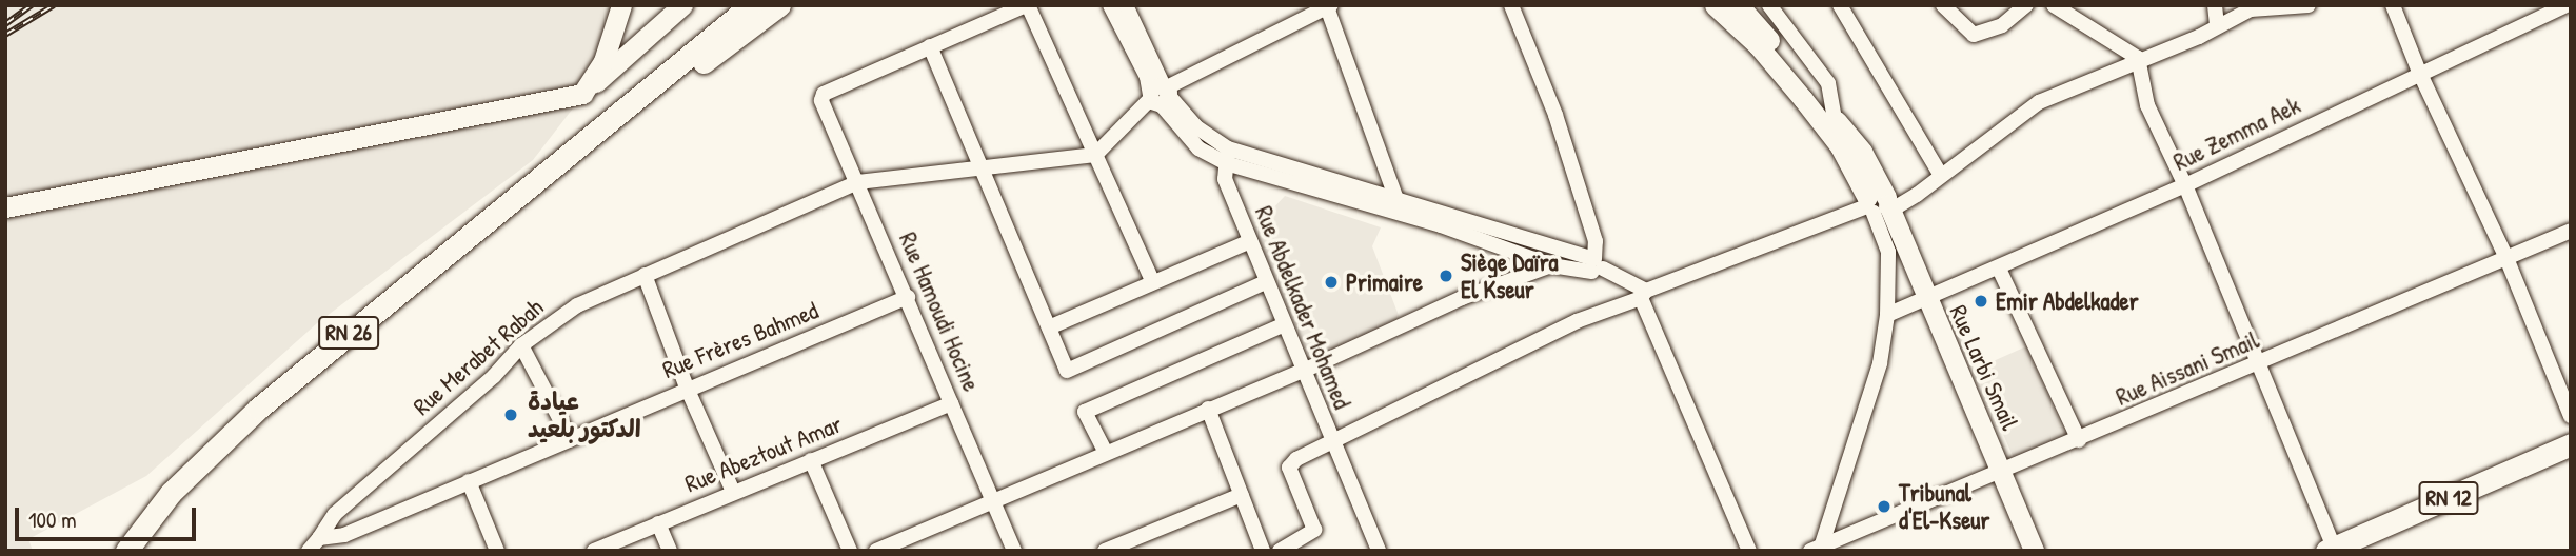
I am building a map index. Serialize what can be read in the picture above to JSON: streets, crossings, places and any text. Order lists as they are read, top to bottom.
{
  "streets": {
    "main road": ["RN 26", "Rue Larbi Smail", "RN 12"],
    "street": [
      "Rue Zemma Aek",
      "Rue Abdelkader Mohamed",
      "Rue Hamoudi Hocine",
      "Rue Frères Bahmed",
      "Rue Merabet Rabah",
      "Rue Aissani Smail",
      "Rue Abeztout Amar"
    ]
  },
  "crossings": [
    ["Rue Zemma Aek", "Rue Larbi Smail"],
    ["Rue Hamoudi Hocine", "Rue Frères Bahmed"],
    ["Rue Hamoudi Hocine", "Rue Merabet Rabah"],
    ["Rue Hamoudi Hocine", "Rue Abeztout Amar"],
    ["Rue Frères Bahmed", "Rue Merabet Rabah"],
    ["Rue Larbi Smail", "Rue Aissani Smail"]
  ],
  "places": [
    "Siège Daïra El Kseur",
    "Primaire",
    "Emir Abdelkader",
    "عيادة الدكتور بلعيد",
    "Tribunal d'El-Kseur"
  ],
  "scale_bar": "100 m"
}
